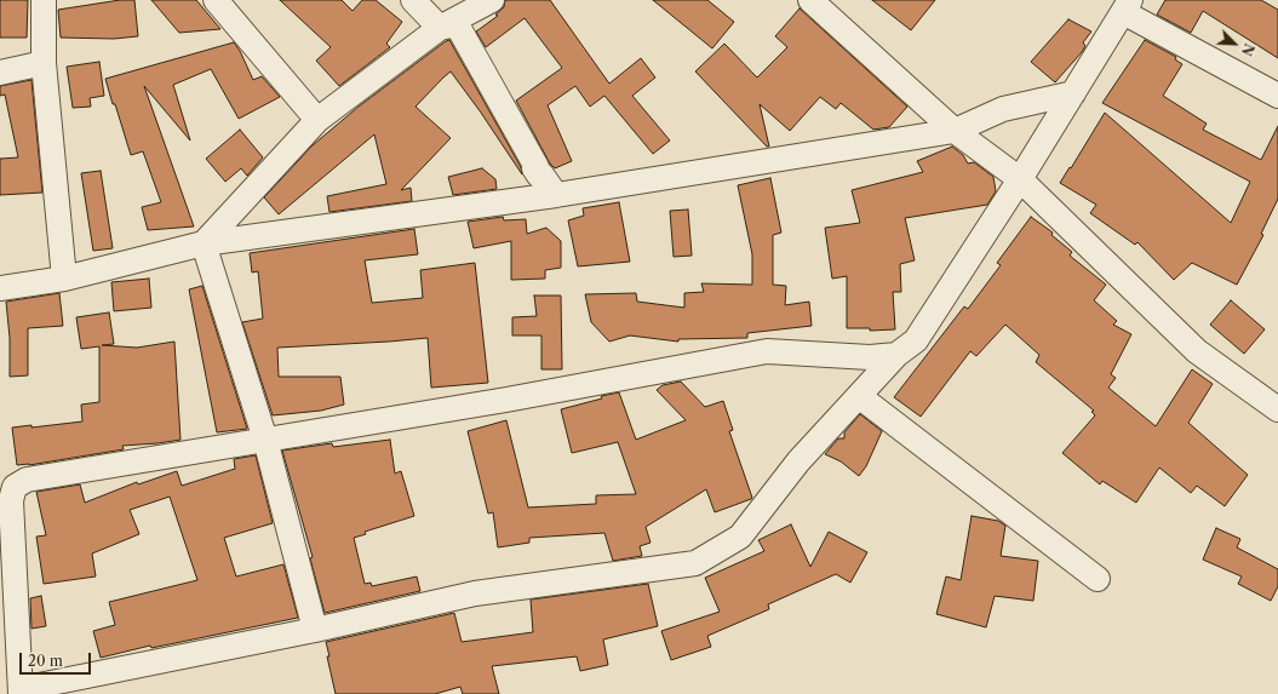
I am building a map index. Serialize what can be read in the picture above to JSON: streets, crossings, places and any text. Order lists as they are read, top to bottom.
{
  "scale_bar": "20 m",
  "north": "bottom right"
}
